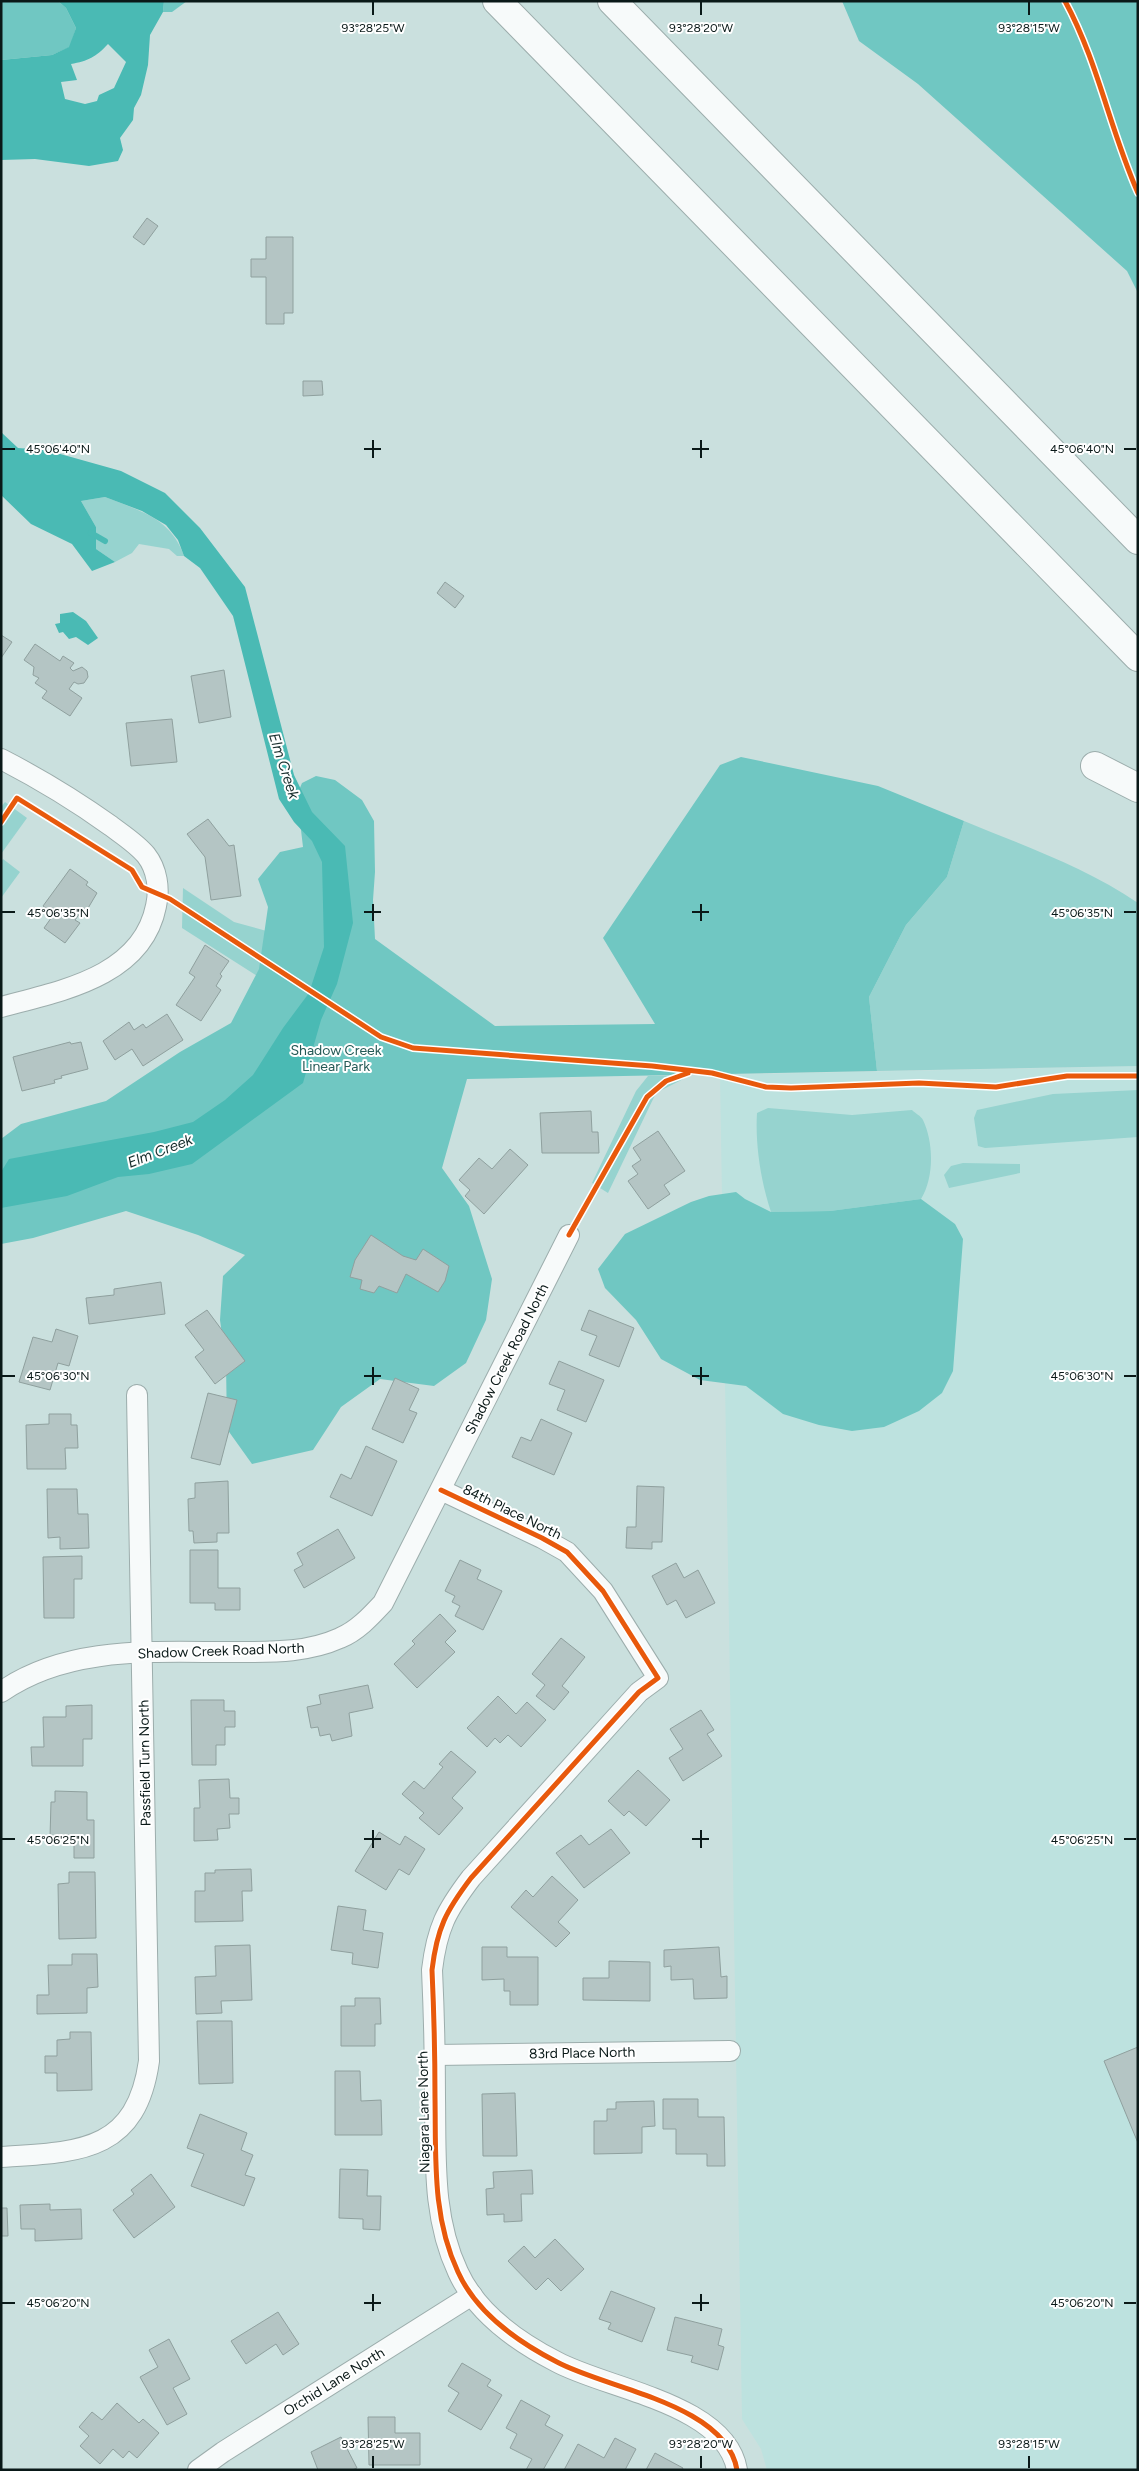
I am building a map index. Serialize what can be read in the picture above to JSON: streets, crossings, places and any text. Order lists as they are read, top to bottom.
{
  "streets": {
    "street": [
      "Shadow Creek Road North",
      "84th Place North",
      "Passfield Turn North",
      "83rd Place North",
      "Niagara Lane North",
      "Orchid Lane North"
    ]
  },
  "crossings": [
    ["Shadow Creek Road North", "84th Place North"],
    ["Shadow Creek Road North", "Passfield Turn North"],
    ["84th Place North", "Niagara Lane North"],
    ["83rd Place North", "Niagara Lane North"],
    ["Niagara Lane North", "Orchid Lane North"]
  ],
  "water": ["Elm Creek"],
  "parks": ["Shadow Creek Linear Park"],
  "coordinates": [
    "93°28'25\"W",
    "93°28'20\"W",
    "93°28'15\"W",
    "45°06'40\"N",
    "45°06'35\"N",
    "45°06'30\"N",
    "45°06'25\"N",
    "45°06'20\"N"
  ]
}
